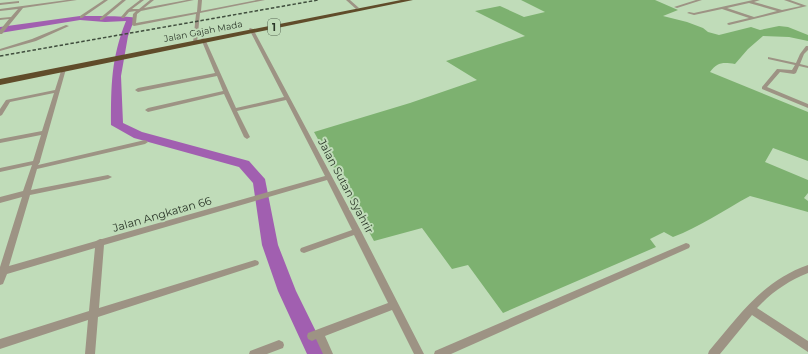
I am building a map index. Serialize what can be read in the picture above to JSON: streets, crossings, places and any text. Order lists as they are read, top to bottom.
{
  "streets": {
    "highway": ["1", "Jalan Gajah Mada"],
    "street": ["Jalan Sutan Syahrir", "Jalan Angkatan 66"]
  },
  "crossings": [
    ["Jalan Gajah Mada", "Jalan Sutan Syahrir"],
    ["Jalan Sutan Syahrir", "Jalan Angkatan 66"]
  ]
}
